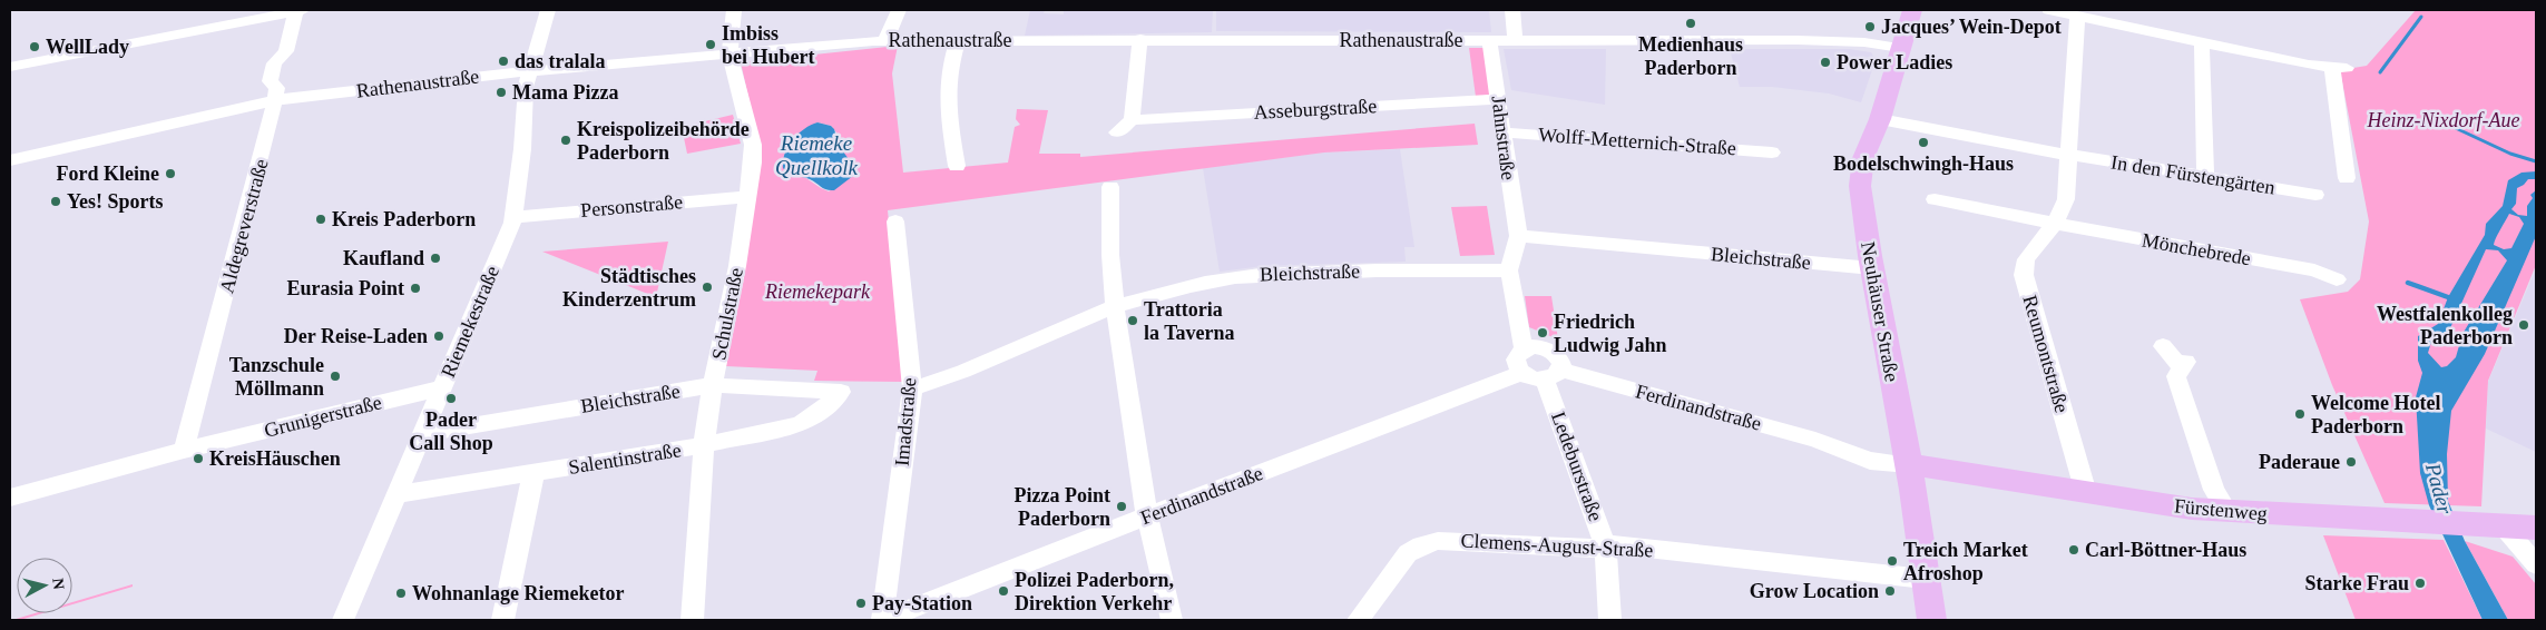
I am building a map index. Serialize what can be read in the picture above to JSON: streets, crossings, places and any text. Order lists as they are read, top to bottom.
{
  "streets": {
    "main road": ["Neuhäuser Straße", "Fürstenweg"],
    "street": [
      "Rathenaustraße",
      "Asseburgstraße",
      "Jahnstraße",
      "Wolff-Metternich-Straße",
      "In den Fürstengärten",
      "Personstraße",
      "Aldegreverstraße",
      "Mönchebrede",
      "Bleichstraße",
      "Schulstraße",
      "Riemekestraße",
      "Reumontstraße",
      "Ferdinandstraße",
      "Grunigerstraße",
      "Imadstraße",
      "Salentinstraße",
      "Ledeburstraße",
      "Clemens-August-Straße"
    ]
  },
  "crossings": [
    ["Rathenaustraße", "Jahnstraße"],
    ["Rathenaustraße", "Aldegreverstraße"],
    ["Rathenaustraße", "Neuhäuser Straße"],
    ["Rathenaustraße", "Schulstraße"],
    ["Rathenaustraße", "Riemekestraße"],
    ["Asseburgstraße", "Jahnstraße"],
    ["Jahnstraße", "Wolff-Metternich-Straße"],
    ["Jahnstraße", "Bleichstraße"],
    ["In den Fürstengärten", "Neuhäuser Straße"],
    ["In den Fürstengärten", "Reumontstraße"],
    ["Personstraße", "Schulstraße"],
    ["Personstraße", "Riemekestraße"],
    ["Aldegreverstraße", "Grunigerstraße"],
    ["Mönchebrede", "Reumontstraße"],
    ["Bleichstraße", "Neuhäuser Straße"],
    ["Bleichstraße", "Schulstraße"],
    ["Bleichstraße", "Riemekestraße"],
    ["Bleichstraße", "Imadstraße"],
    ["Bleichstraße", "Salentinstraße"],
    ["Neuhäuser Straße", "Ferdinandstraße"],
    ["Neuhäuser Straße", "Fürstenweg"],
    ["Neuhäuser Straße", "Clemens-August-Straße"],
    ["Schulstraße", "Salentinstraße"],
    ["Riemekestraße", "Grunigerstraße"],
    ["Riemekestraße", "Salentinstraße"],
    ["Reumontstraße", "Fürstenweg"],
    ["Ferdinandstraße", "Imadstraße"],
    ["Ferdinandstraße", "Ledeburstraße"],
    ["Ferdinandstraße", "Fürstenweg"],
    ["Ledeburstraße", "Clemens-August-Straße"]
  ],
  "water": ["Riemeke Quellkolk", "Pader"],
  "parks": ["Heinz-Nixdorf-Aue", "Riemekepark"],
  "places": [
    "Medienhaus Paderborn",
    "Jacques’ Wein-Depot",
    "Imbiss bei Hubert",
    "WellLady",
    "das tralala",
    "Power Ladies",
    "Mama Pizza",
    "Kreispolizeibehörde Paderborn",
    "Bodelschwingh-Haus",
    "Ford Kleine",
    "Yes! Sports",
    "Kreis Paderborn",
    "Kaufland",
    "Städtisches Kinderzentrum",
    "Eurasia Point",
    "Trattoria la Taverna",
    "Westfalenkolleg Paderborn",
    "Friedrich Ludwig Jahn",
    "Der Reise-Laden",
    "Tanzschule Möllmann",
    "Pader Call Shop",
    "Welcome Hotel Paderborn",
    "KreisHäuschen",
    "Paderaue",
    "Pizza Point Paderborn",
    "Carl-Böttner-Haus",
    "Treich Market Afroshop",
    "Starke Frau",
    "Polizei Paderborn, Direktion Verkehr",
    "Grow Location",
    "Wohnanlage Riemeketor",
    "Pay-Station"
  ],
  "north": "right"
}
